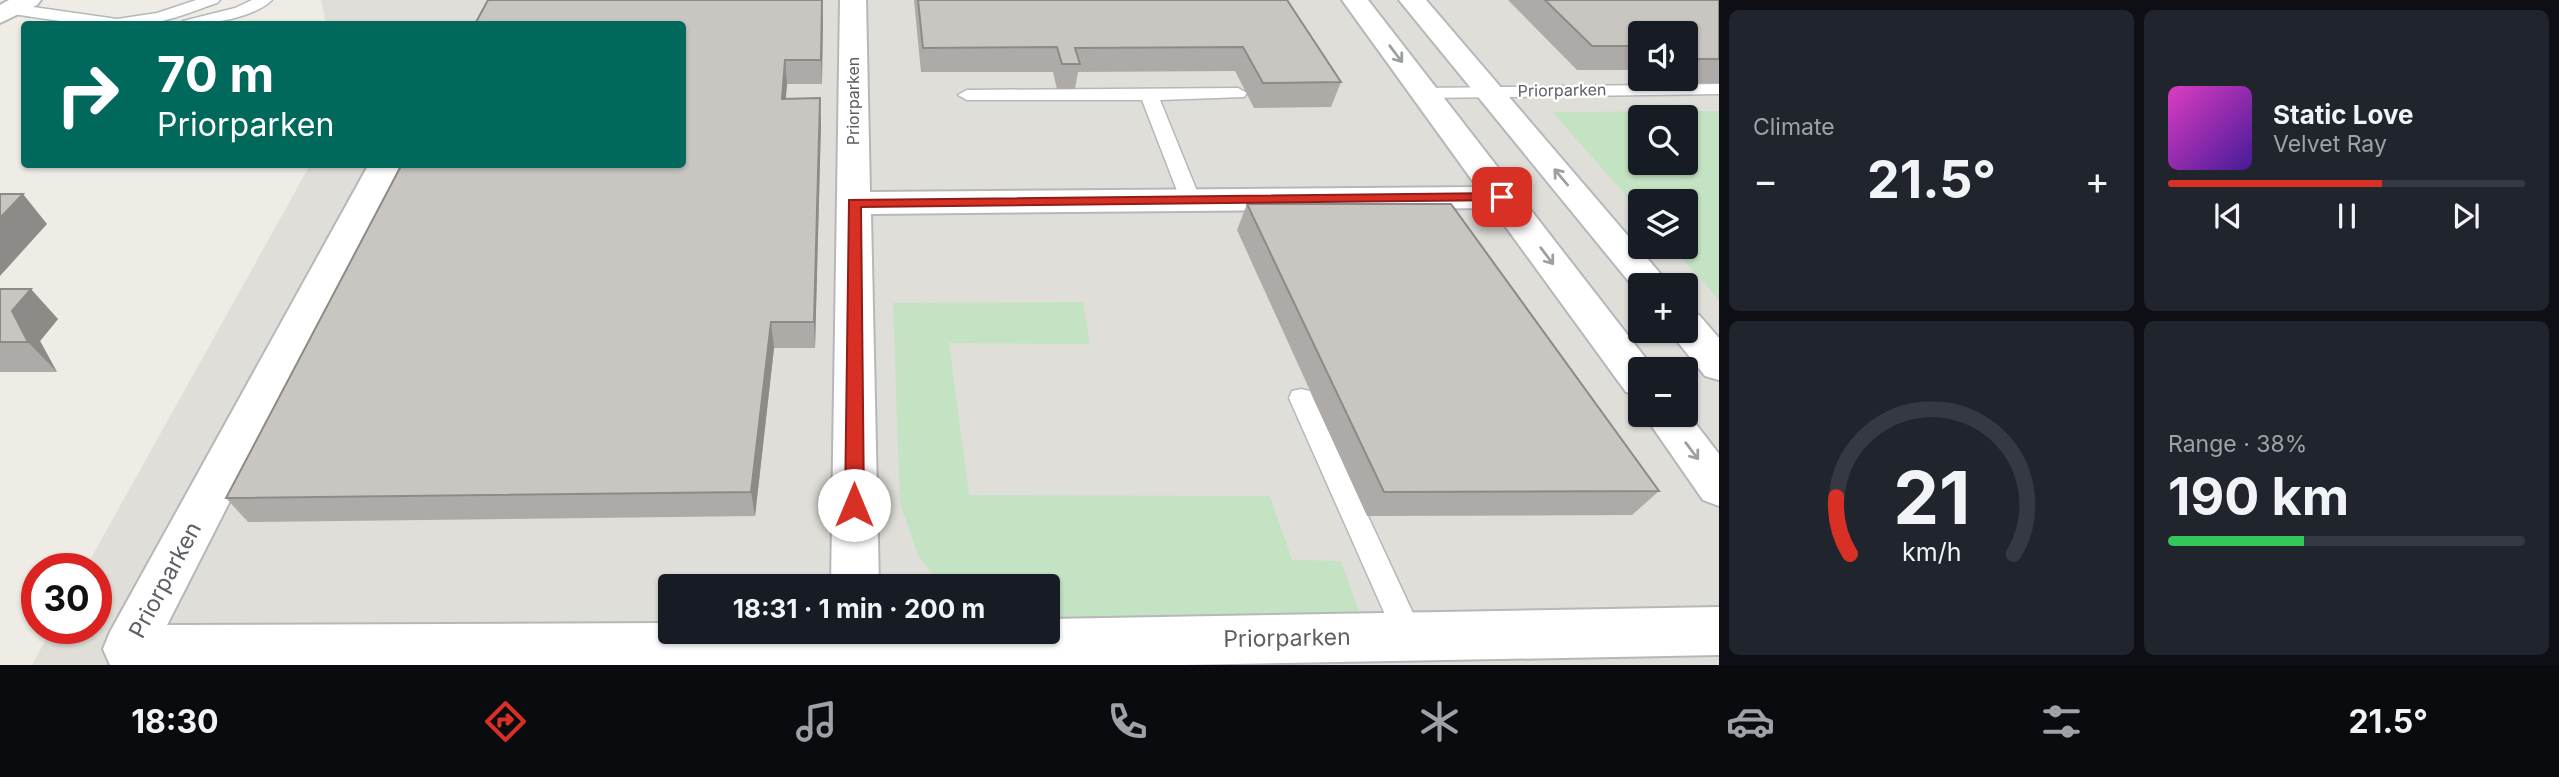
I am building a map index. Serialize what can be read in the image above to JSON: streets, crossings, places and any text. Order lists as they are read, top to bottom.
{
  "streets": {
    "street": ["Priorparken"]
  },
  "page": {
    "tile": [
      "Climate",
      ["Range · 38%", "190 km"]
    ],
    "map_buttons": ["+", "−"],
    "turn": ["70 m", "Priorparken"],
    "song": ["Static Love", "Velvet Ray"],
    "heat": ["−", "21.5°", "+"],
    "limit": "30",
    "trip": "18:31 · 1 min · 200 m",
    "tabs": ["18:30", "21.5°"],
    "gauge": ["21", "km/h"]
  }
}
